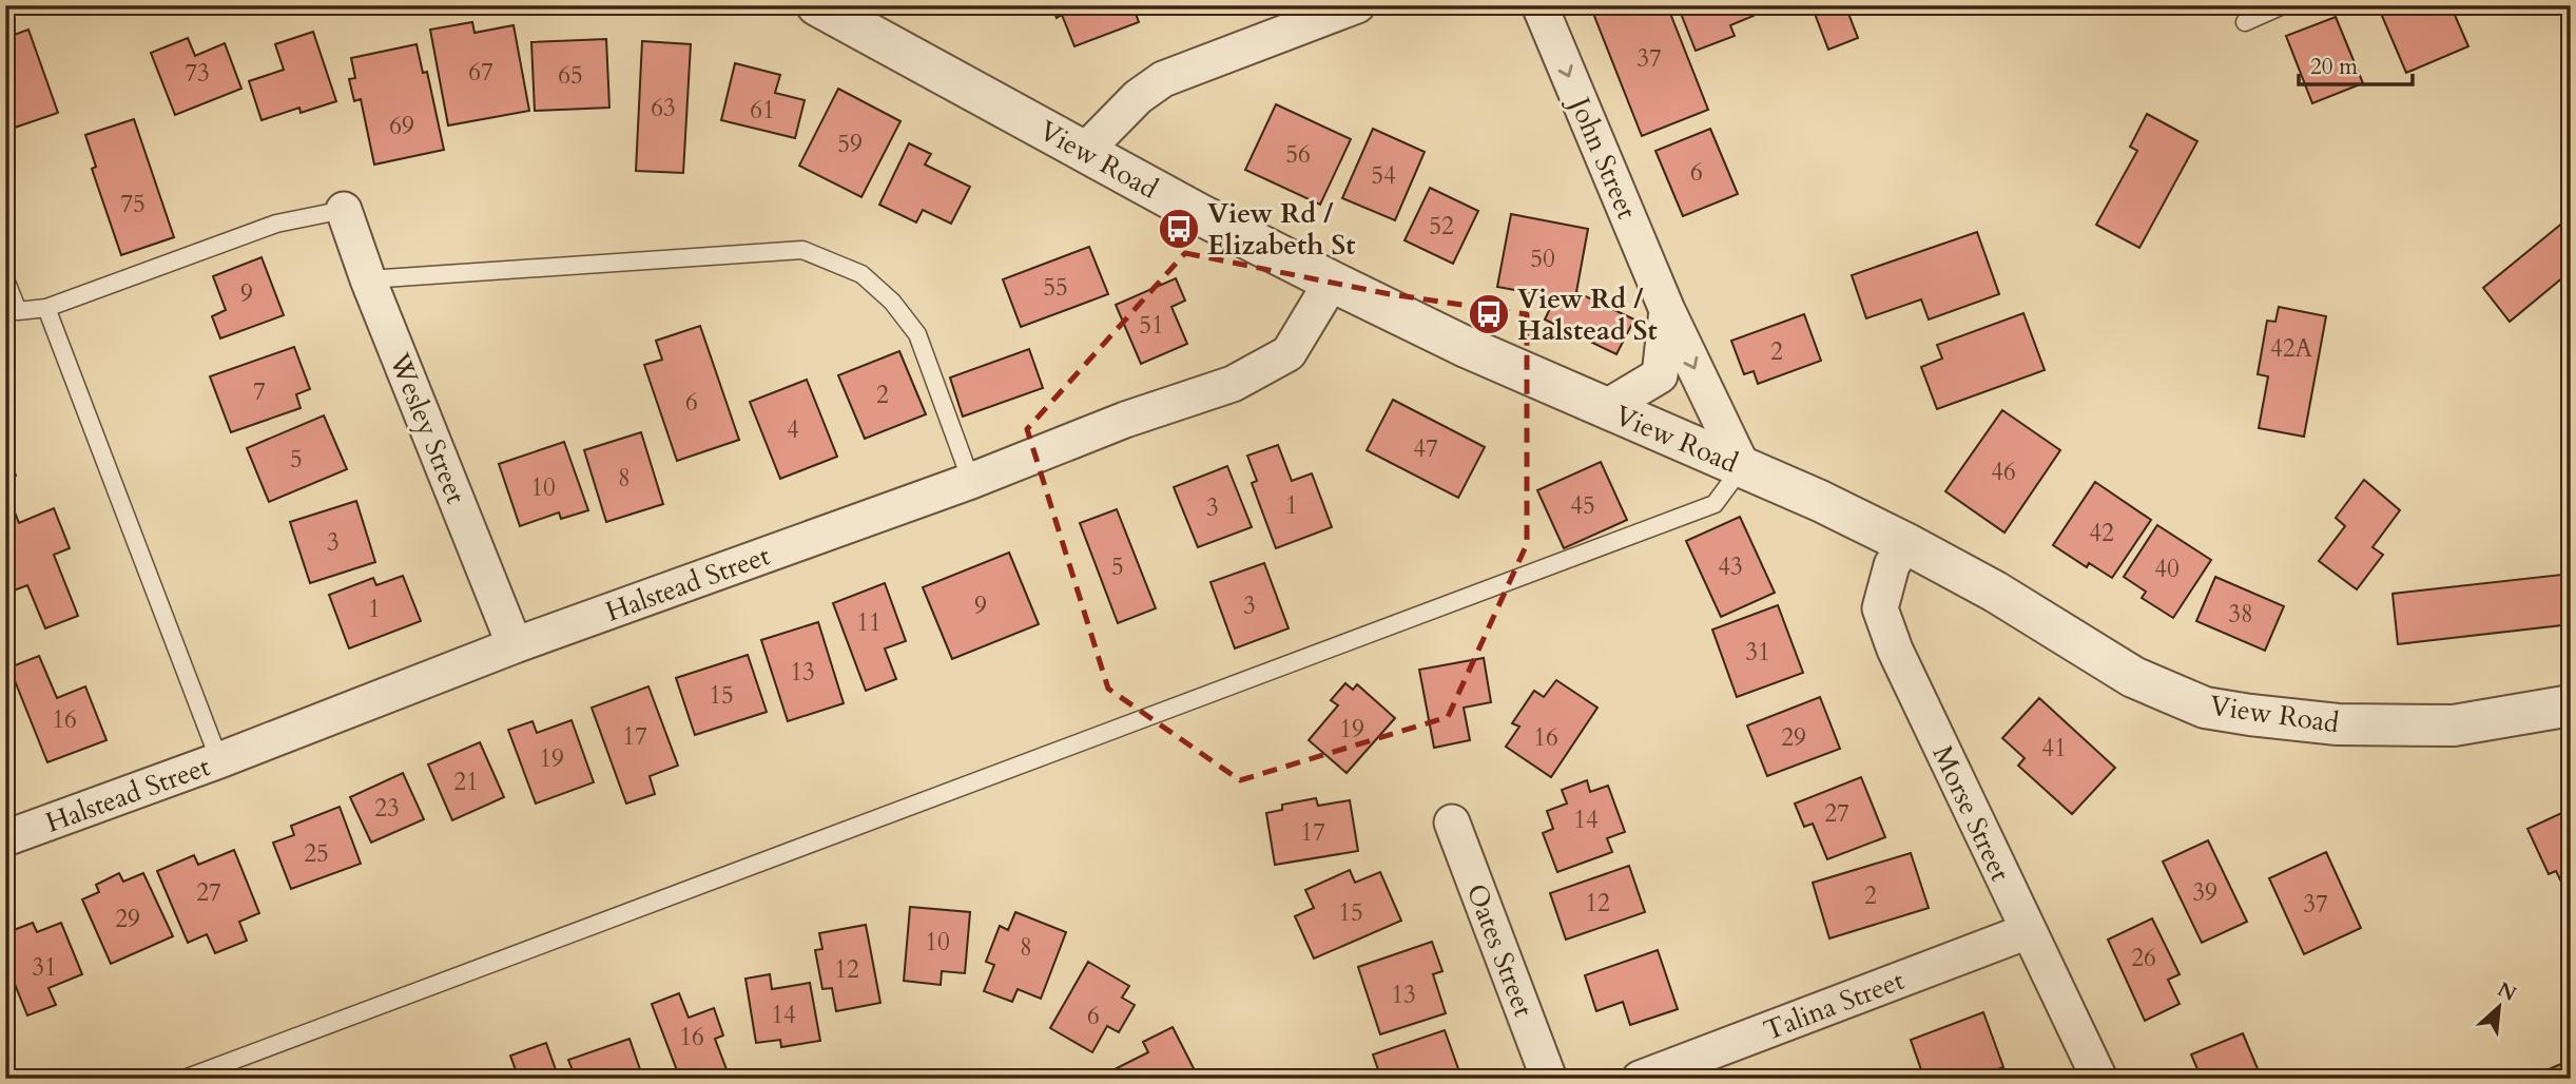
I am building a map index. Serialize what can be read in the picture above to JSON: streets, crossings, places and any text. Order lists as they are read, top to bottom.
{
  "streets": {
    "street": [
      "John Street",
      "View Road",
      "Wesley Street",
      "Halstead Street",
      "Morse Street",
      "Oates Street",
      "Talina Street"
    ]
  },
  "crossings": [
    ["John Street", "View Road"],
    ["View Road", "Halstead Street"],
    ["View Road", "Morse Street"],
    ["Wesley Street", "Halstead Street"],
    ["Morse Street", "Talina Street"]
  ],
  "one_way": ["John Street"],
  "places": {
    "bus stop": ["View Rd / Elizabeth St", "View Rd / Halstead St"]
  },
  "house_numbers": [
    "37",
    "67",
    "73",
    "65",
    "63",
    "61",
    "69",
    "59",
    "56",
    "6",
    "54",
    "75",
    "52",
    "50",
    "55",
    "9",
    "51",
    "42A",
    "2",
    "7",
    "2",
    "6",
    "4",
    "47",
    "5",
    "46",
    "8",
    "10",
    "1",
    "45",
    "3",
    "42",
    "3",
    "5",
    "43",
    "40",
    "9",
    "3",
    "1",
    "38",
    "11",
    "31",
    "13",
    "15",
    "16",
    "19",
    "17",
    "16",
    "29",
    "41",
    "19",
    "21",
    "23",
    "27",
    "14",
    "17",
    "25",
    "27",
    "39",
    "2",
    "12",
    "37",
    "15",
    "29",
    "10",
    "8",
    "26",
    "31",
    "12",
    "13",
    "14",
    "6",
    "16"
  ],
  "scale_bar": "20 m",
  "north": "top right"
}
